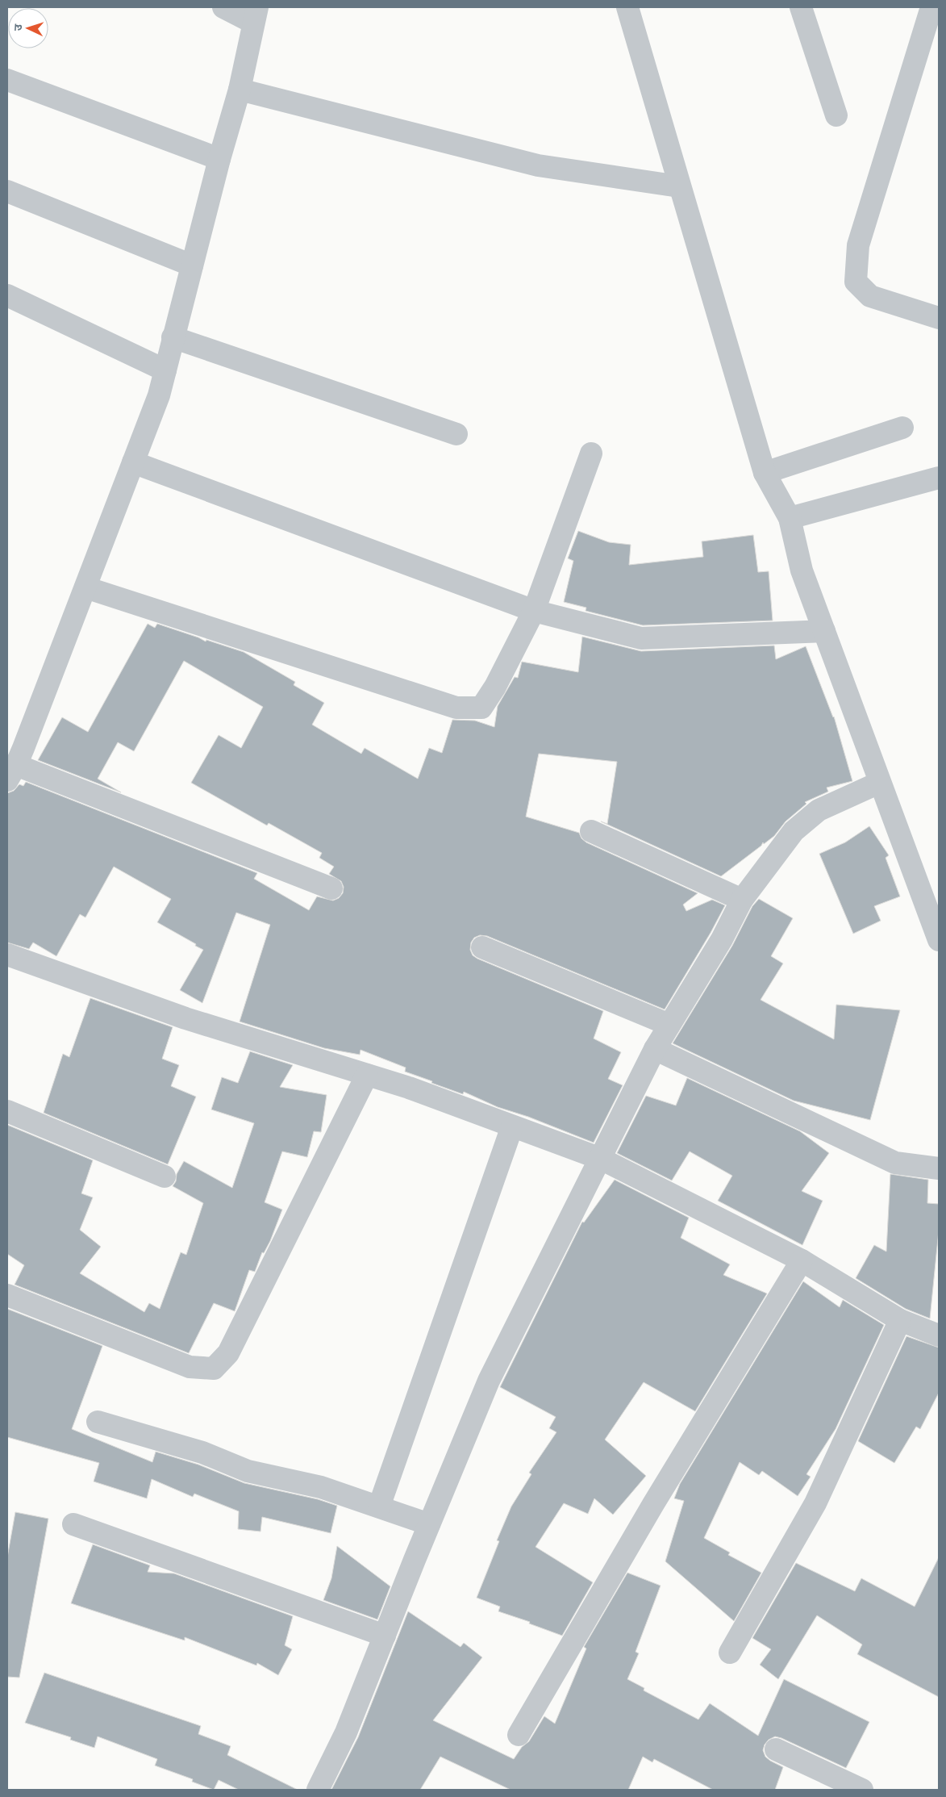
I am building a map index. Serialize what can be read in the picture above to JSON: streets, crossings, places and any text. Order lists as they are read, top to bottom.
{
  "north": "left"
}
